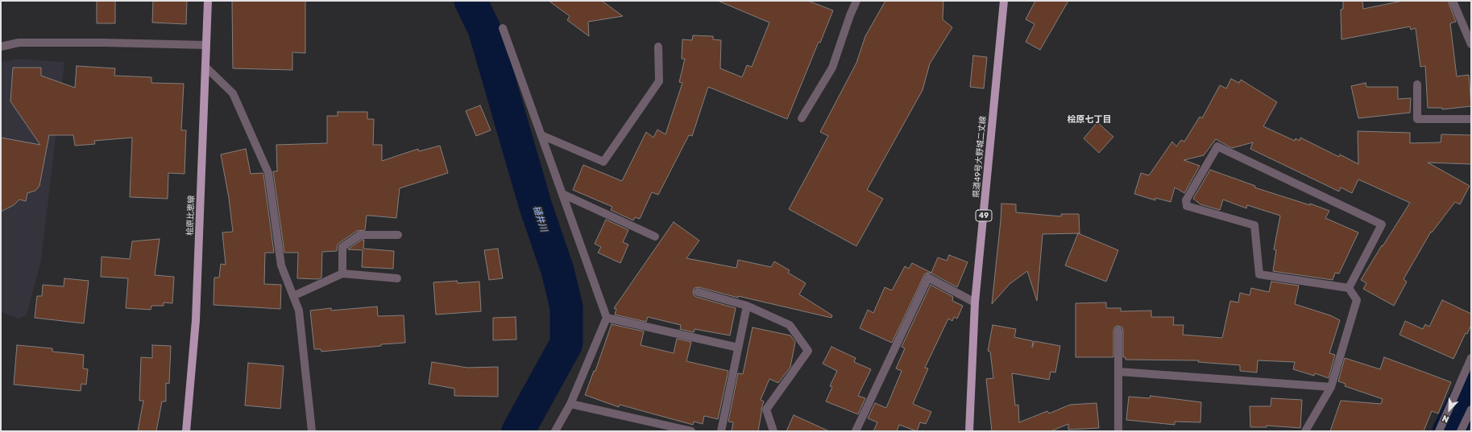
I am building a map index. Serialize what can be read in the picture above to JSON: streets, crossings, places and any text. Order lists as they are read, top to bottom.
{
  "streets": {
    "main road": ["県道49号大野城二丈線", "桧原比恵線", "49"]
  },
  "districts": ["桧原七丁目"],
  "water": ["樋井川"],
  "north": "bottom left"
}
